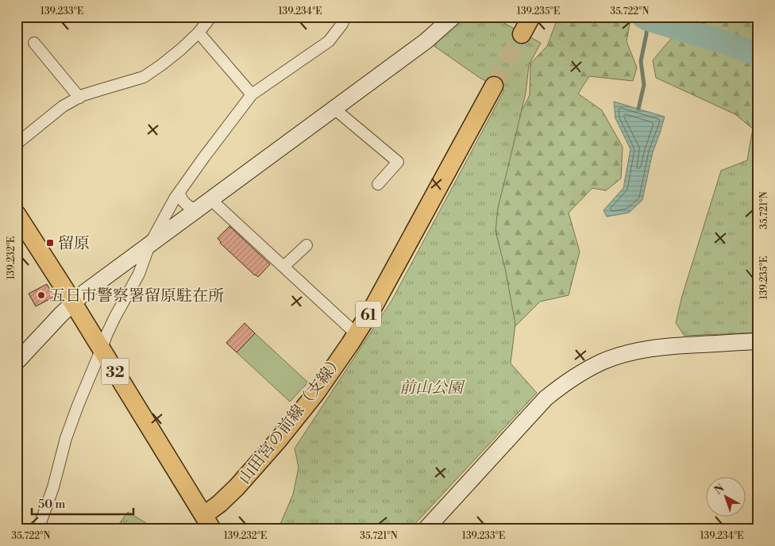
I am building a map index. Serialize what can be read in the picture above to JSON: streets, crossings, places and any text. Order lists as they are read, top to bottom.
{
  "streets": {
    "main road": ["61", "32", "山田宮の前線（支線）"]
  },
  "crossings": [
    ["32", "山田宮の前線（支線）"]
  ],
  "parks": ["前山公園"],
  "places": {
    "transit": ["留原"],
    "other": ["五日市警察署留原駐在所"]
  },
  "scale_bar": "50 m",
  "north": "top left",
  "coordinates": [
    "139.233°E",
    "139.234°E",
    "139.235°E",
    "35.722°N",
    "35.721°N",
    "139.232°E"
  ]
}
